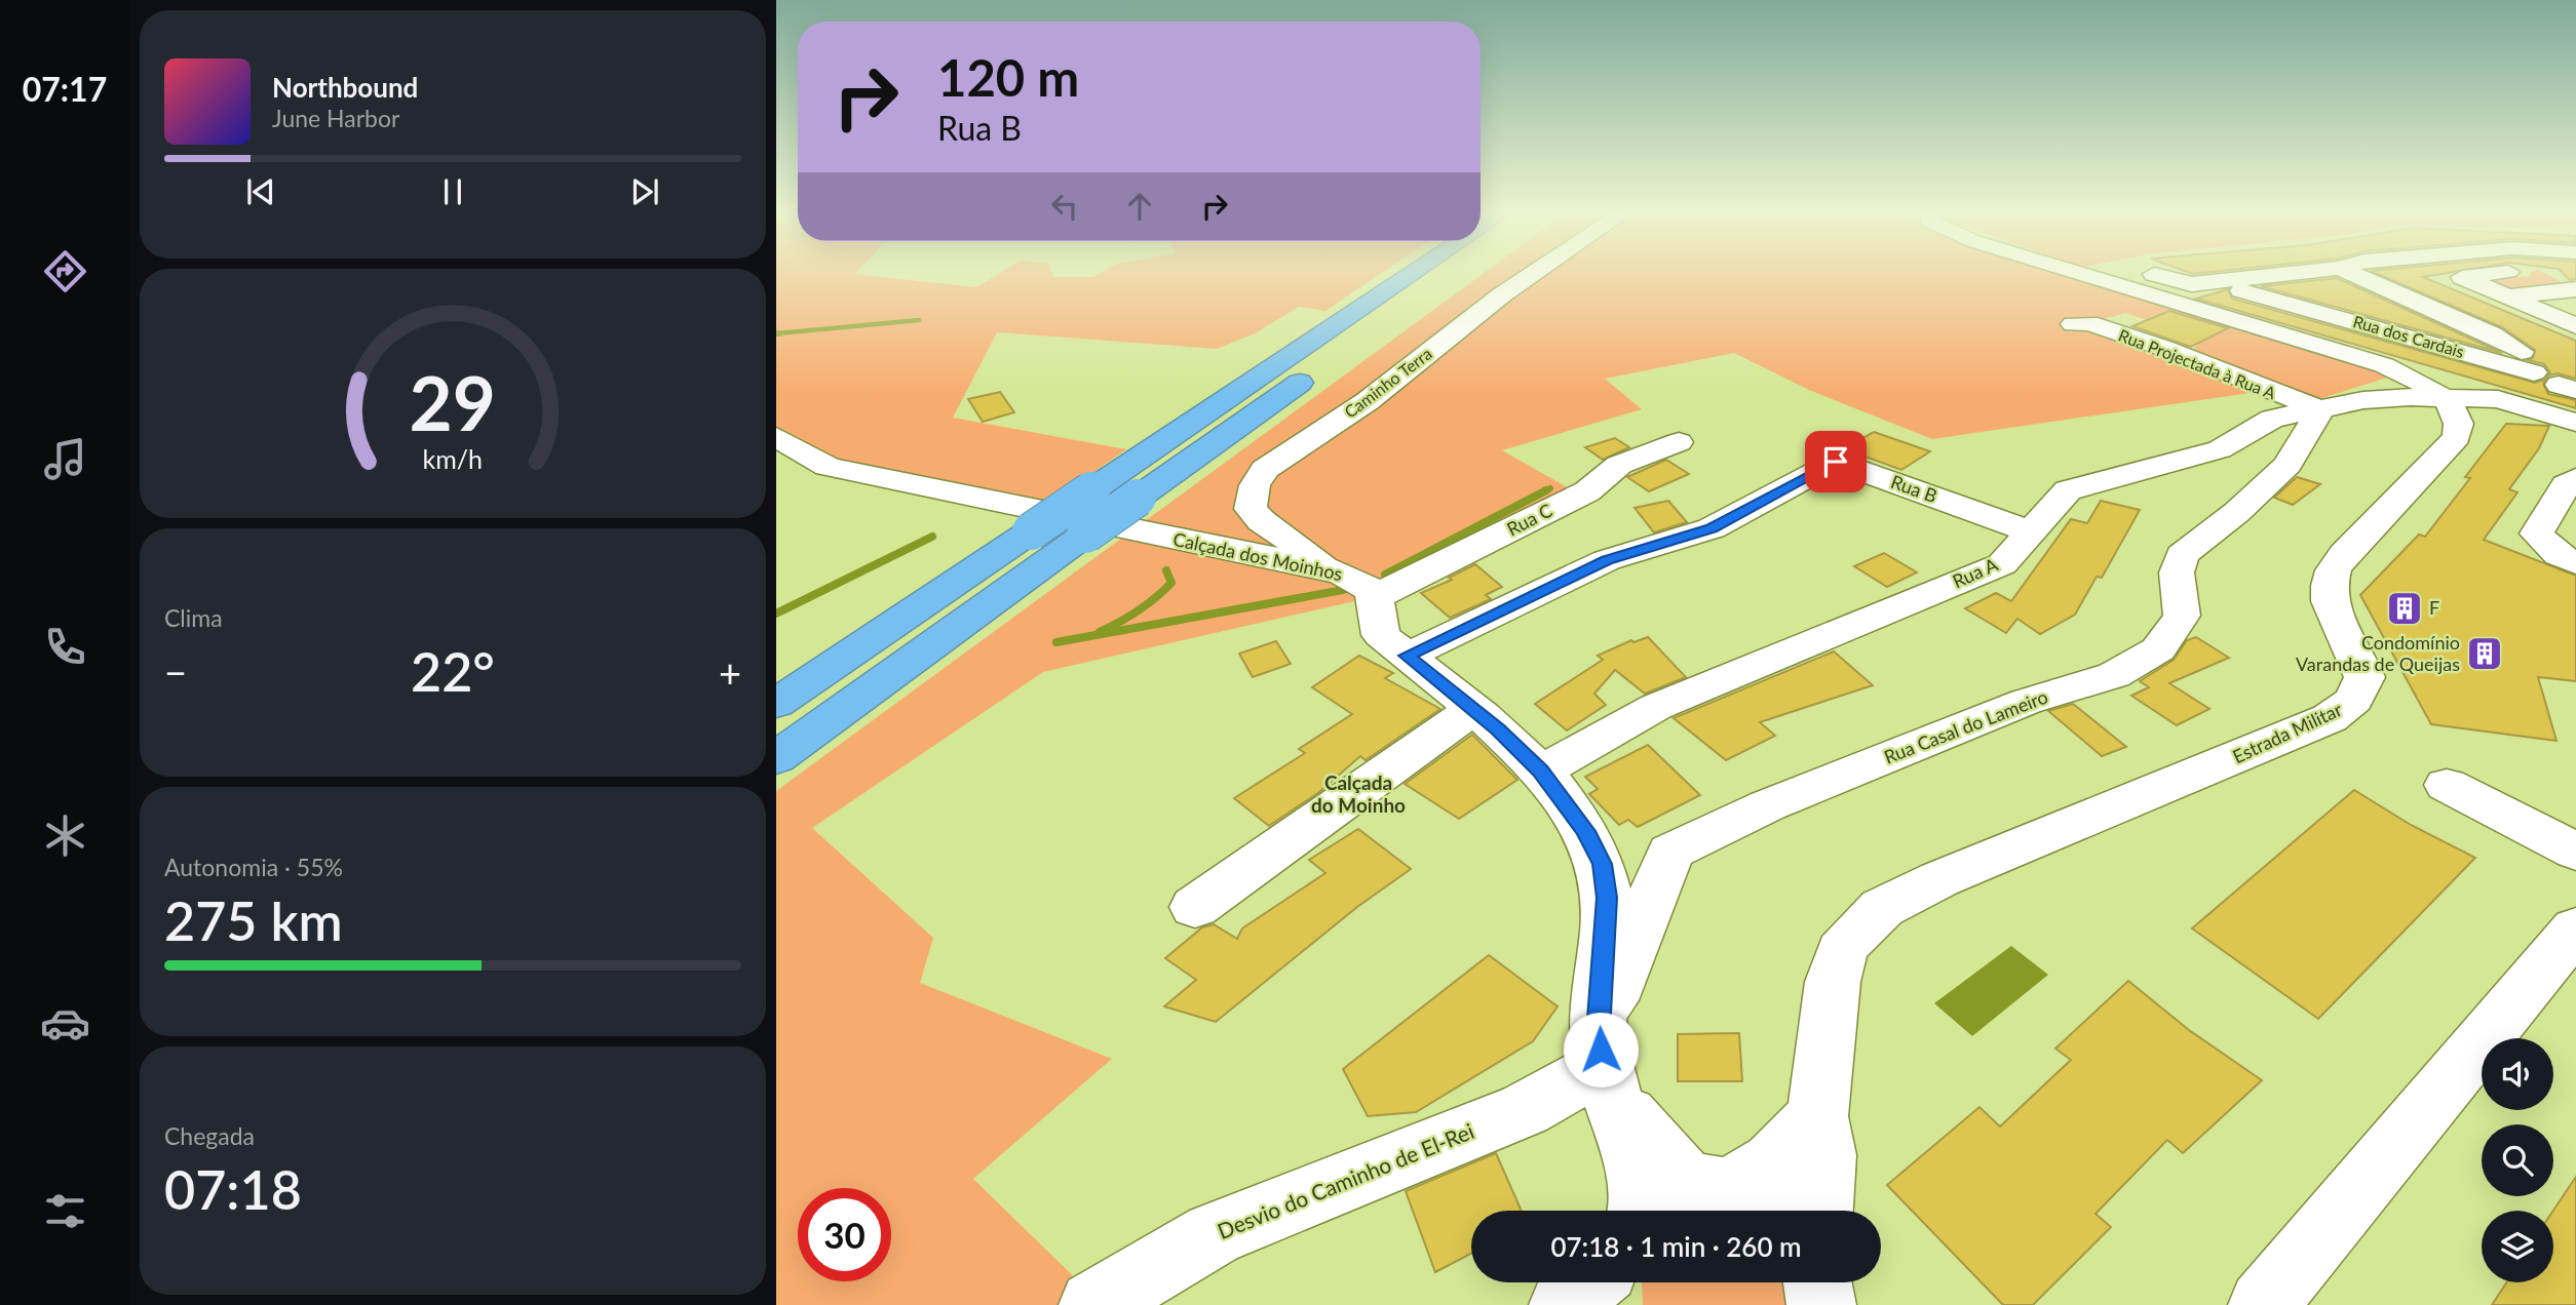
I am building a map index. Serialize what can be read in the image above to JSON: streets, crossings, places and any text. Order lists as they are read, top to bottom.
{
  "streets": {
    "street": [
      "Rua dos Cardais",
      "Rua Projectada à Rua A",
      "Caminho Terra",
      "Rua B",
      "Rua C",
      "Calçada dos Moinhos",
      "Rua A",
      "Rua Casal do Lameiro",
      "Estrada Militar",
      "Desvio do Caminho de El-Rei"
    ]
  },
  "crossings": [
    ["Rua Projectada à Rua A", "Rua A"],
    ["Rua Projectada à Rua A", "Rua Casal do Lameiro"],
    ["Caminho Terra", "Calçada dos Moinhos"],
    ["Rua B", "Rua A"],
    ["Rua C", "Calçada dos Moinhos"],
    ["Rua A", "Rua Casal do Lameiro"],
    ["Rua A", "Estrada Militar"],
    ["Rua Casal do Lameiro", "Desvio do Caminho de El-Rei"]
  ],
  "districts": ["Calçada do Moinho"],
  "places": {
    "building": ["F", "Condomínio Varandas de Queijas"]
  },
  "page": {
    "tabs": "07:17",
    "turn": ["120 m", "Rua B"],
    "song": ["Northbound", "June Harbor"],
    "tile": [
      "Clima",
      ["Autonomia · 55%", "275 km"],
      ["Chegada", "07:18"]
    ],
    "heat": ["−", "22°", "+"],
    "limit": "30",
    "trip": "07:18 · 1 min · 260 m",
    "gauge": ["29", "km/h"]
  }
}
